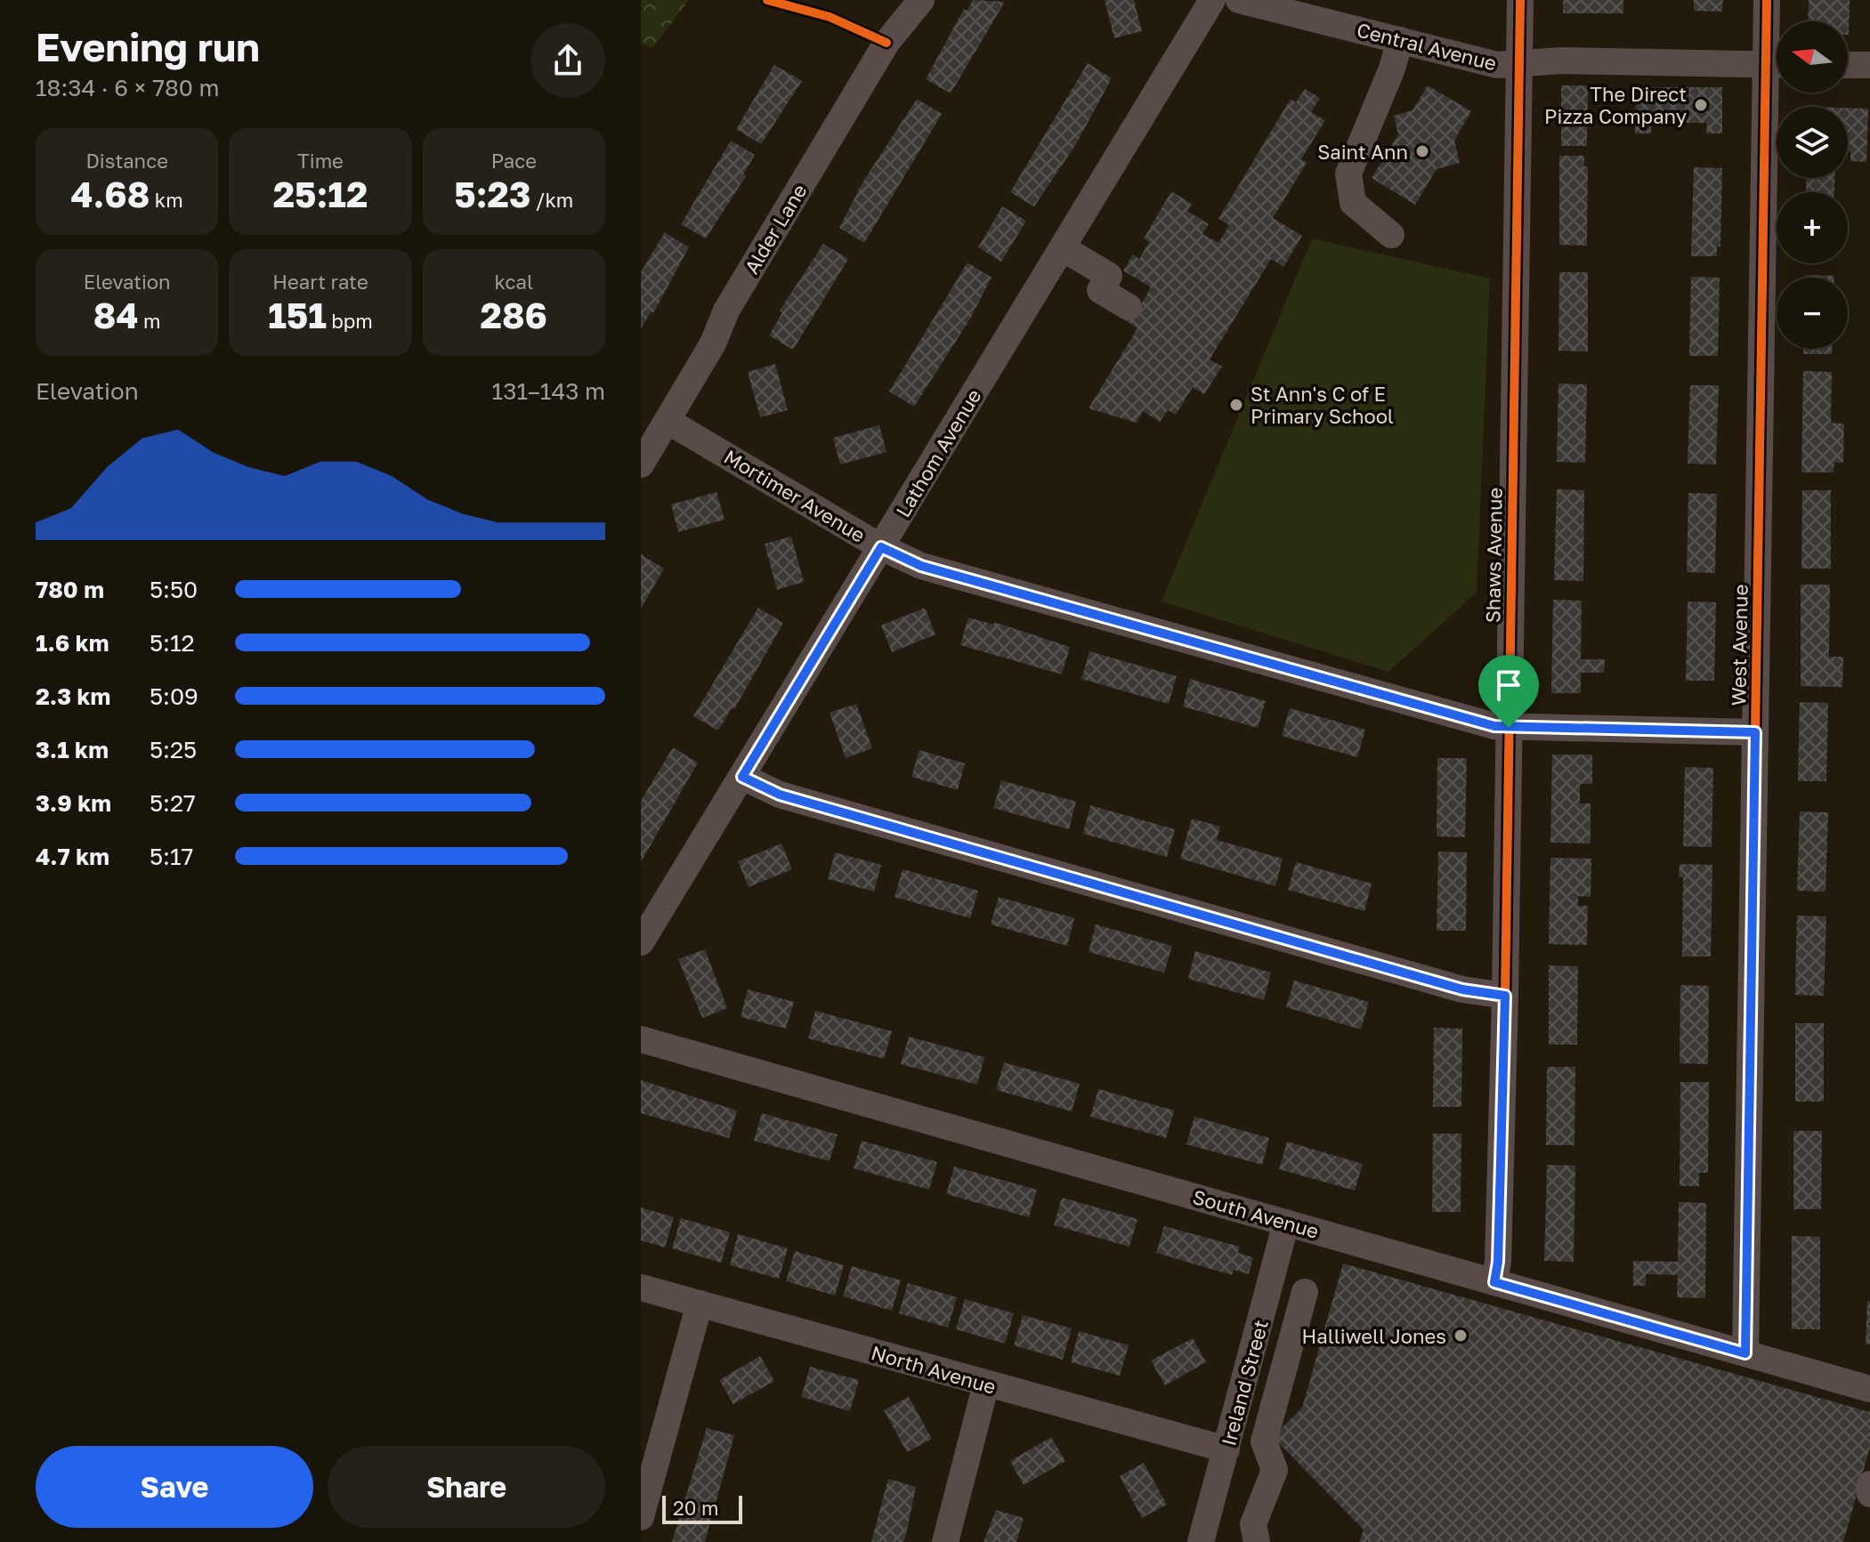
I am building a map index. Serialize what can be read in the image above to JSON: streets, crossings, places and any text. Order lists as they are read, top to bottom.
{
  "streets": {
    "street": [
      "Central Avenue",
      "Alder Lane",
      "Lathom Avenue",
      "Mortimer Avenue",
      "Shaws Avenue",
      "West Avenue",
      "South Avenue",
      "North Avenue",
      "Ireland Street"
    ]
  },
  "crossings": [
    ["Central Avenue", "Shaws Avenue"],
    ["Alder Lane", "Mortimer Avenue"],
    ["Lathom Avenue", "Mortimer Avenue"],
    ["Mortimer Avenue", "Shaws Avenue"],
    ["Mortimer Avenue", "West Avenue"],
    ["Shaws Avenue", "South Avenue"],
    ["West Avenue", "South Avenue"],
    ["South Avenue", "Ireland Street"],
    ["North Avenue", "Ireland Street"]
  ],
  "places": [
    "The Direct Pizza Company",
    "Saint Ann",
    "St Ann's C of E Primary School",
    "Halliwell Jones"
  ],
  "scale_bar": "20 m",
  "north": "left",
  "page": {
    "heading": ["Evening run", "18:34 · 6 × 780 m"],
    "map_buttons": ["+", "−"],
    "stats": [
      ["Distance", "4.68 km"],
      ["Time", "25:12"],
      ["Pace", "5:23 /km"],
      ["Elevation", "84 m"],
      ["Heart rate", "151 bpm"],
      ["kcal", "286"]
    ],
    "chart": ["Elevation", "131–143 m"],
    "list": [
      {
        "name": "780 m",
        "note": "5:50"
      },
      {
        "name": "1.6 km",
        "note": "5:12"
      },
      {
        "name": "2.3 km",
        "note": "5:09"
      },
      {
        "name": "3.1 km",
        "note": "5:25"
      },
      {
        "name": "3.9 km",
        "note": "5:27"
      },
      {
        "name": "4.7 km",
        "note": "5:17"
      }
    ],
    "buttons": ["Save", "Share"],
    "scale": "20 m"
  }
}
